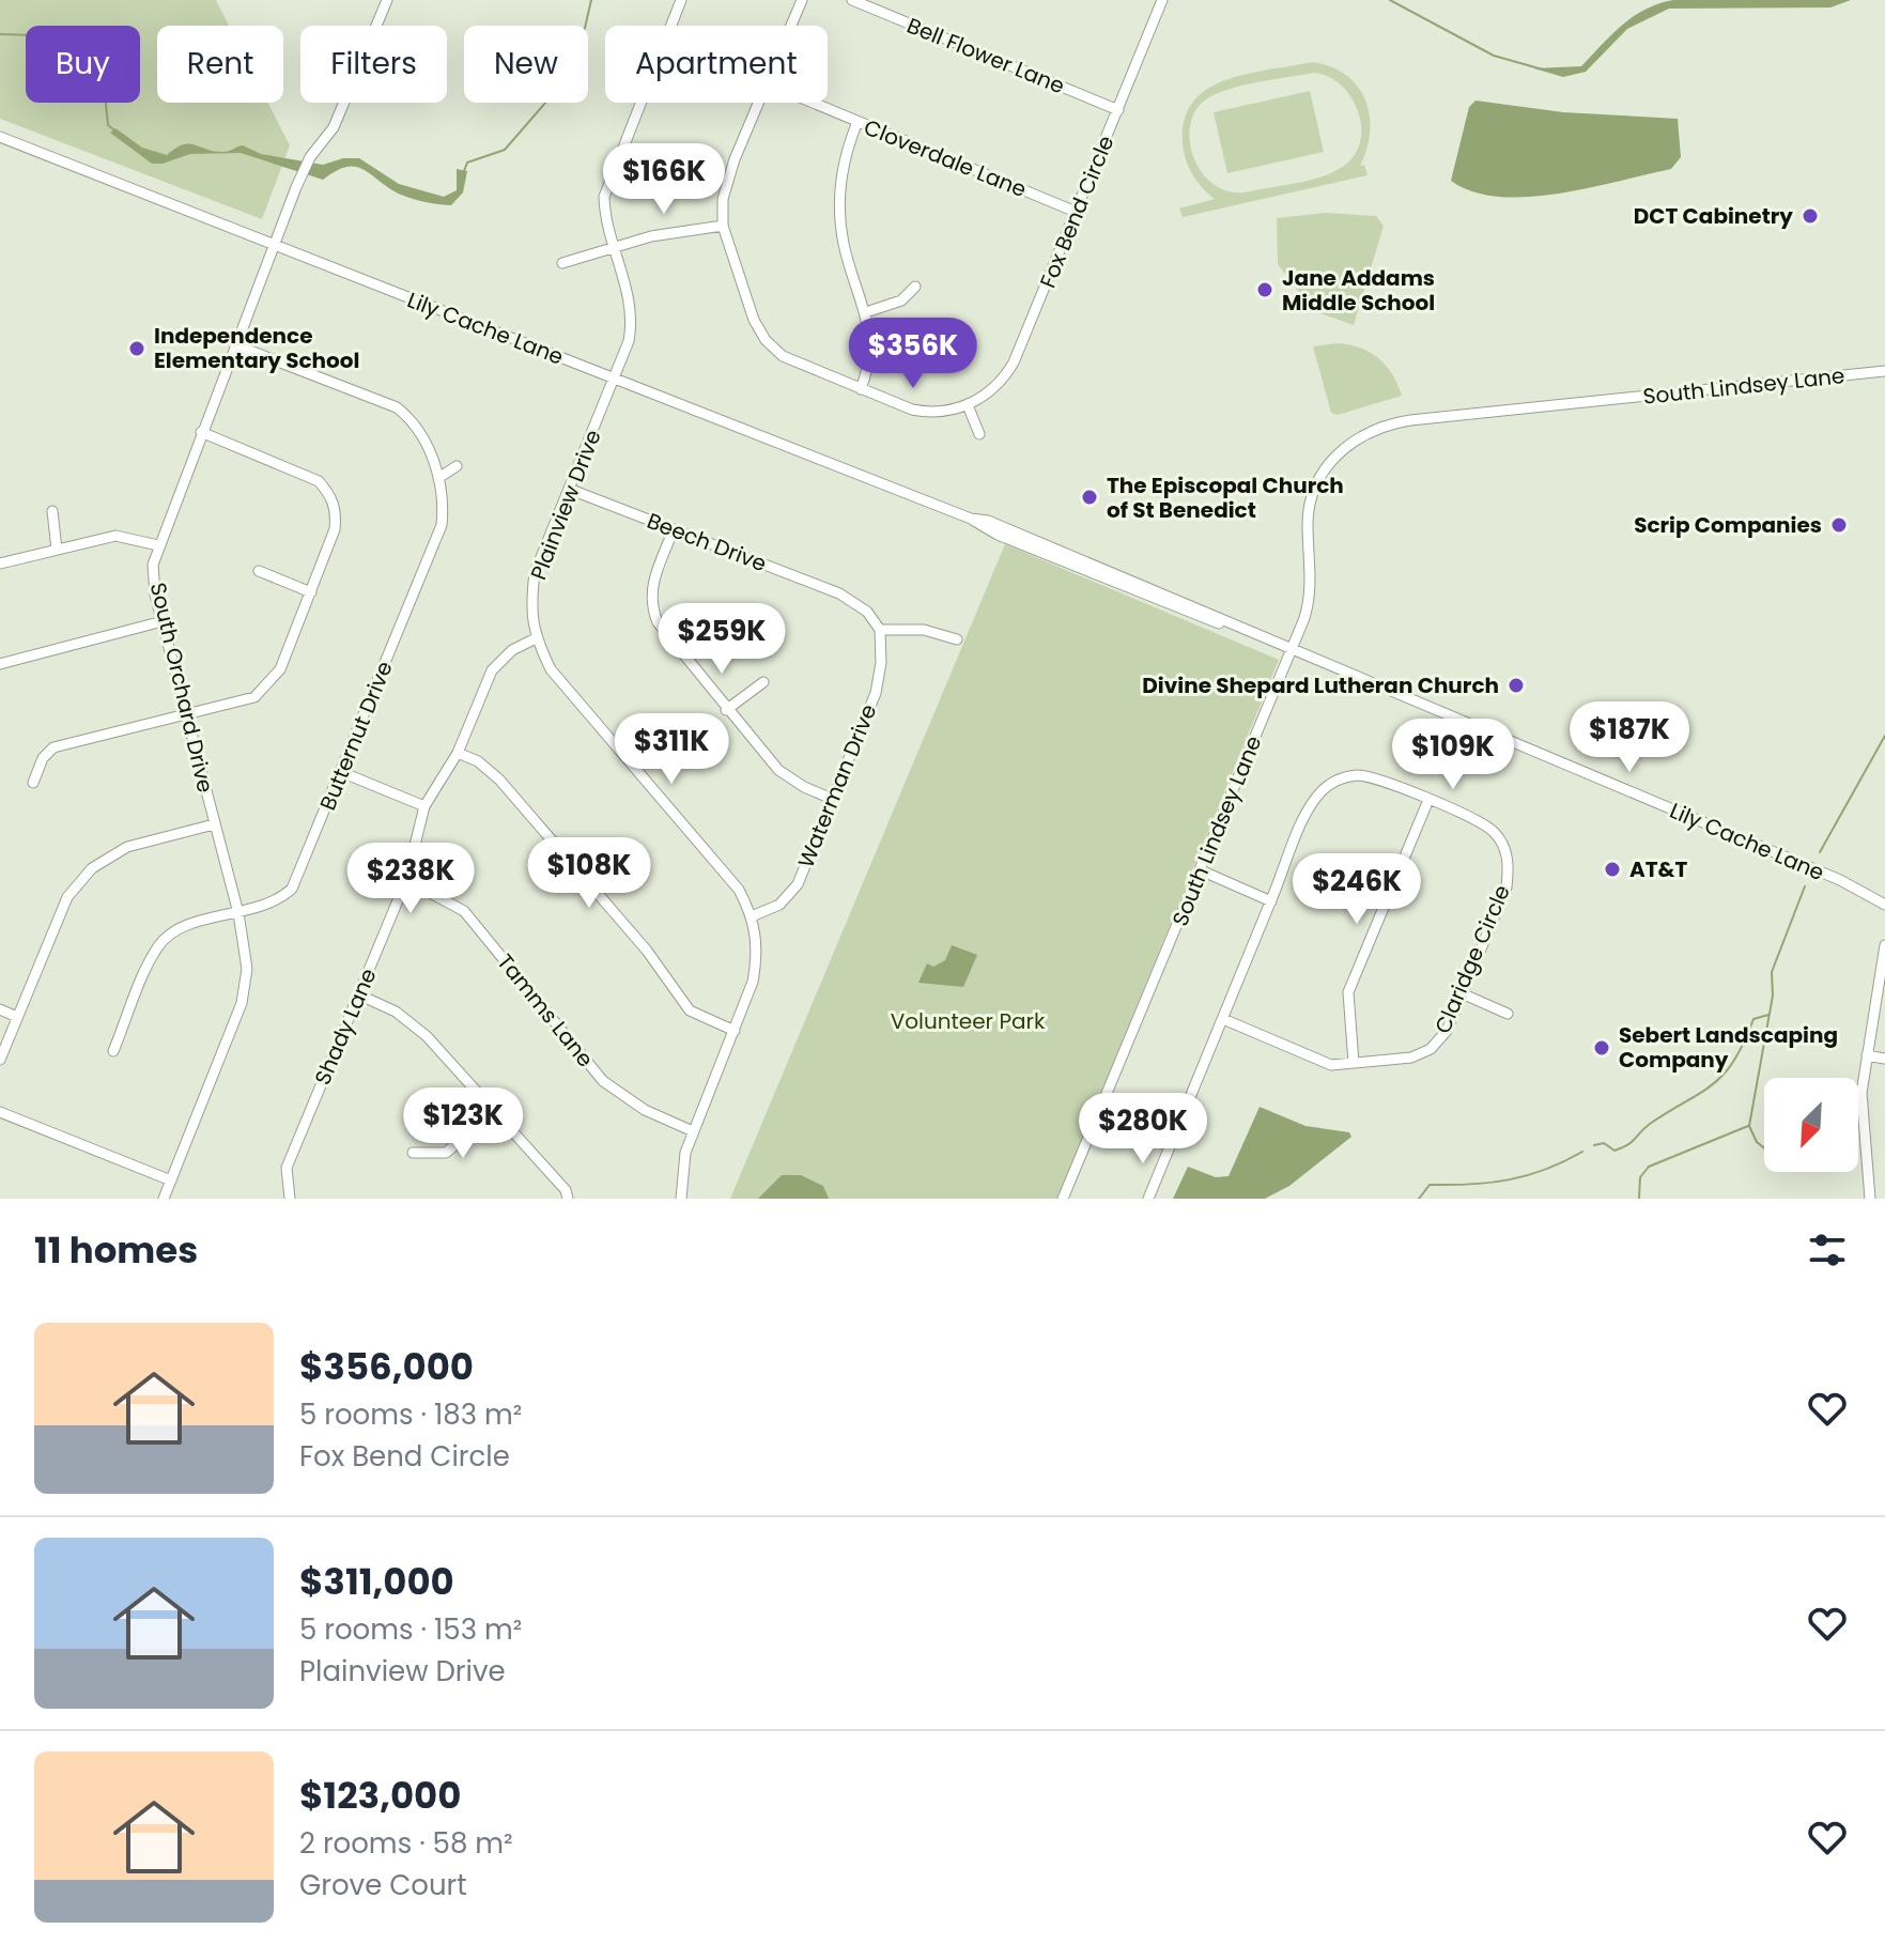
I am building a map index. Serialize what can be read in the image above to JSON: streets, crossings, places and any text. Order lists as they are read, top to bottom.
{
  "streets": {
    "street": [
      "Bell Flower Lane",
      "Cloverdale Lane",
      "Fox Bend Circle",
      "Lily Cache Lane",
      "South Lindsey Lane",
      "Plainview Drive",
      "Beech Drive",
      "South Orchard Drive",
      "Butternut Drive",
      "Waterman Drive",
      "Claridge Circle",
      "Tamms Lane",
      "Shady Lane"
    ]
  },
  "crossings": [
    ["Bell Flower Lane", "Fox Bend Circle"],
    ["Cloverdale Lane", "Fox Bend Circle"],
    ["Lily Cache Lane", "South Lindsey Lane"],
    ["Lily Cache Lane", "Plainview Drive"],
    ["Lily Cache Lane", "South Orchard Drive"],
    ["Plainview Drive", "Beech Drive"],
    ["Plainview Drive", "Waterman Drive"],
    ["Plainview Drive", "Tamms Lane"],
    ["Plainview Drive", "Shady Lane"],
    ["Beech Drive", "Waterman Drive"],
    ["South Orchard Drive", "Butternut Drive"],
    ["Tamms Lane", "Shady Lane"]
  ],
  "parks": ["Volunteer Park"],
  "places": [
    "DCT Cabinetry",
    "Jane Addams Middle School",
    "Independence Elementary School",
    "The Episcopal Church of St Benedict",
    "Scrip Companies",
    "Divine Shepard Lutheran Church",
    "AT&T",
    "Sebert Landscaping Company"
  ],
  "north": "bottom left",
  "page": {
    "chip": [
      "Buy",
      "Rent",
      "Filters",
      "New",
      "Apartment"
    ],
    "price": [
      "$166K",
      "$356K",
      "$259K",
      "$187K",
      "$311K",
      "$109K",
      "$108K",
      "$238K",
      "$246K",
      "$123K",
      "$280K"
    ],
    "heading": "11 homes",
    "list": [
      {
        "name": "$356,000",
        "note": "5 rooms · 183 m² · Fox Bend Circle"
      },
      {
        "name": "$311,000",
        "note": "5 rooms · 153 m² · Plainview Drive"
      },
      {
        "name": "$123,000",
        "note": "2 rooms · 58 m² · Grove Court"
      }
    ]
  }
}
